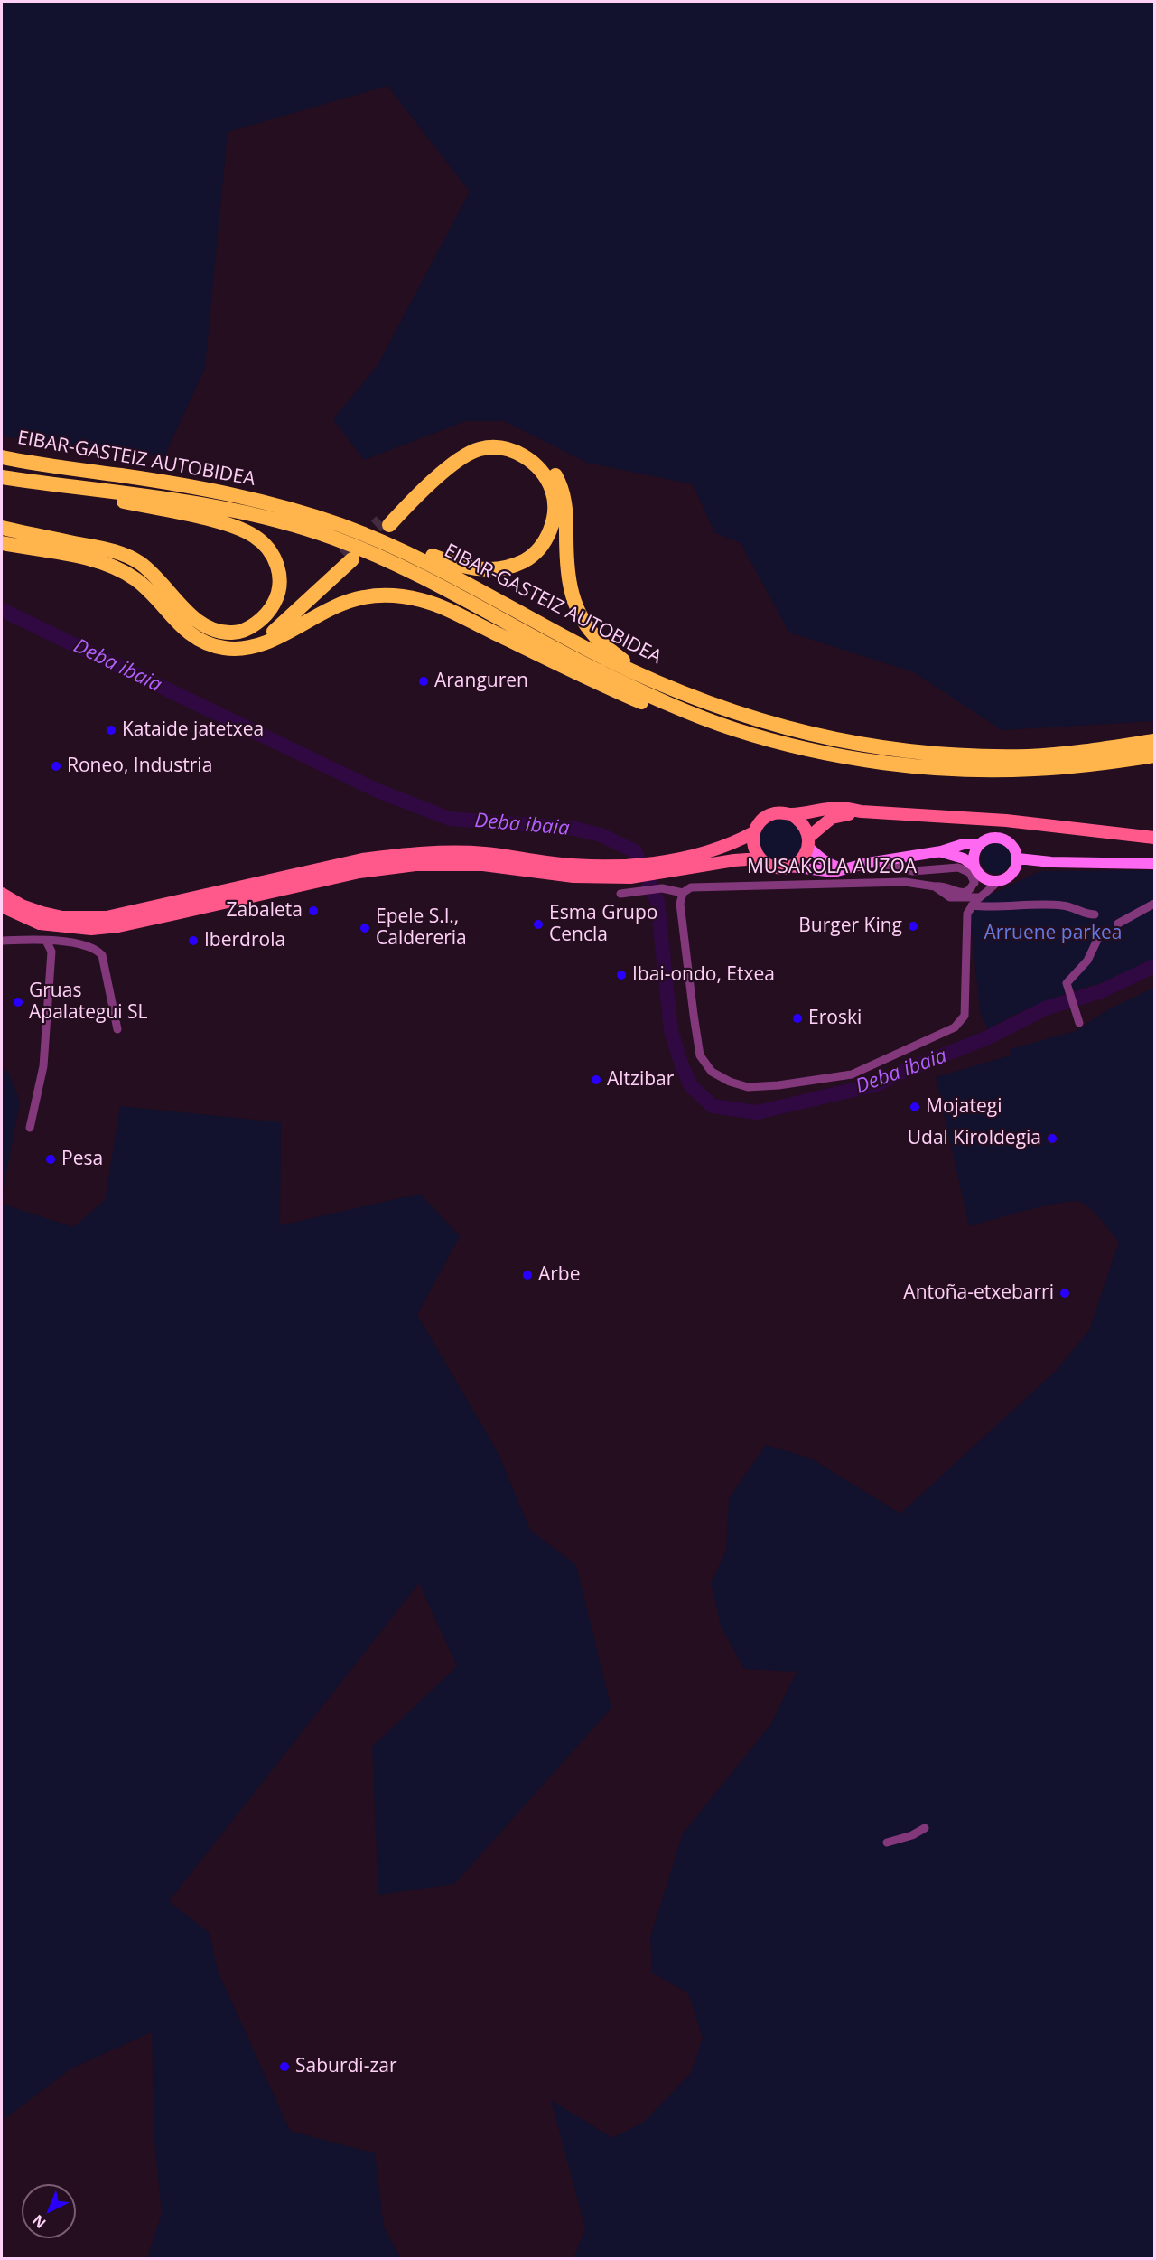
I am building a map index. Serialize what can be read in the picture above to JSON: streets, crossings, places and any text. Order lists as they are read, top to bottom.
{
  "streets": {
    "highway": ["EIBAR-GASTEIZ AUTOBIDEA"],
    "street": ["MUSAKOLA AUZOA"]
  },
  "water": ["Deba ibaia"],
  "parks": ["Arruene parkea"],
  "places": [
    "Aranguren",
    "Kataide jatetxea",
    "Roneo, Industria",
    "Zabaleta",
    "Esma Grupo Cencla",
    "Burger King",
    "Epele S.l., Caldereria",
    "Iberdrola",
    "Ibai-ondo, Etxea",
    "Gruas Apalategui SL",
    "Eroski",
    "Altzibar",
    "Mojategi",
    "Udal Kiroldegia",
    "Pesa",
    "Arbe",
    "Antoña-etxebarri",
    "Saburdi-zar"
  ],
  "north": "bottom left"
}
